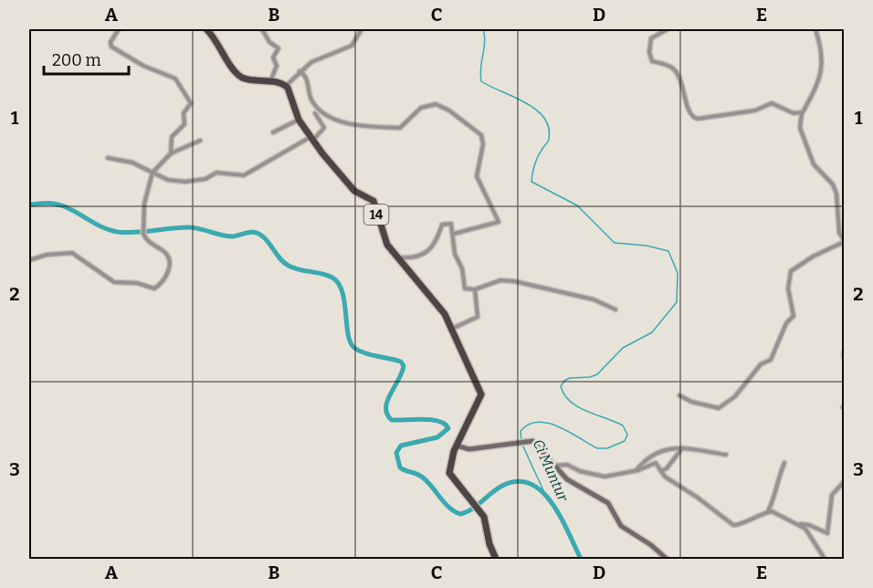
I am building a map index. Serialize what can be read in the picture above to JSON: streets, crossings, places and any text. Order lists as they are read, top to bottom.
{
  "streets": {
    "highway": ["14"]
  },
  "water": ["Ci Muntur"],
  "scale_bar": "200 m",
  "grid": {
    "columns": [
      "A",
      "B",
      "C",
      "D",
      "E"
    ],
    "rows": ["1", "2", "3"]
  }
}
